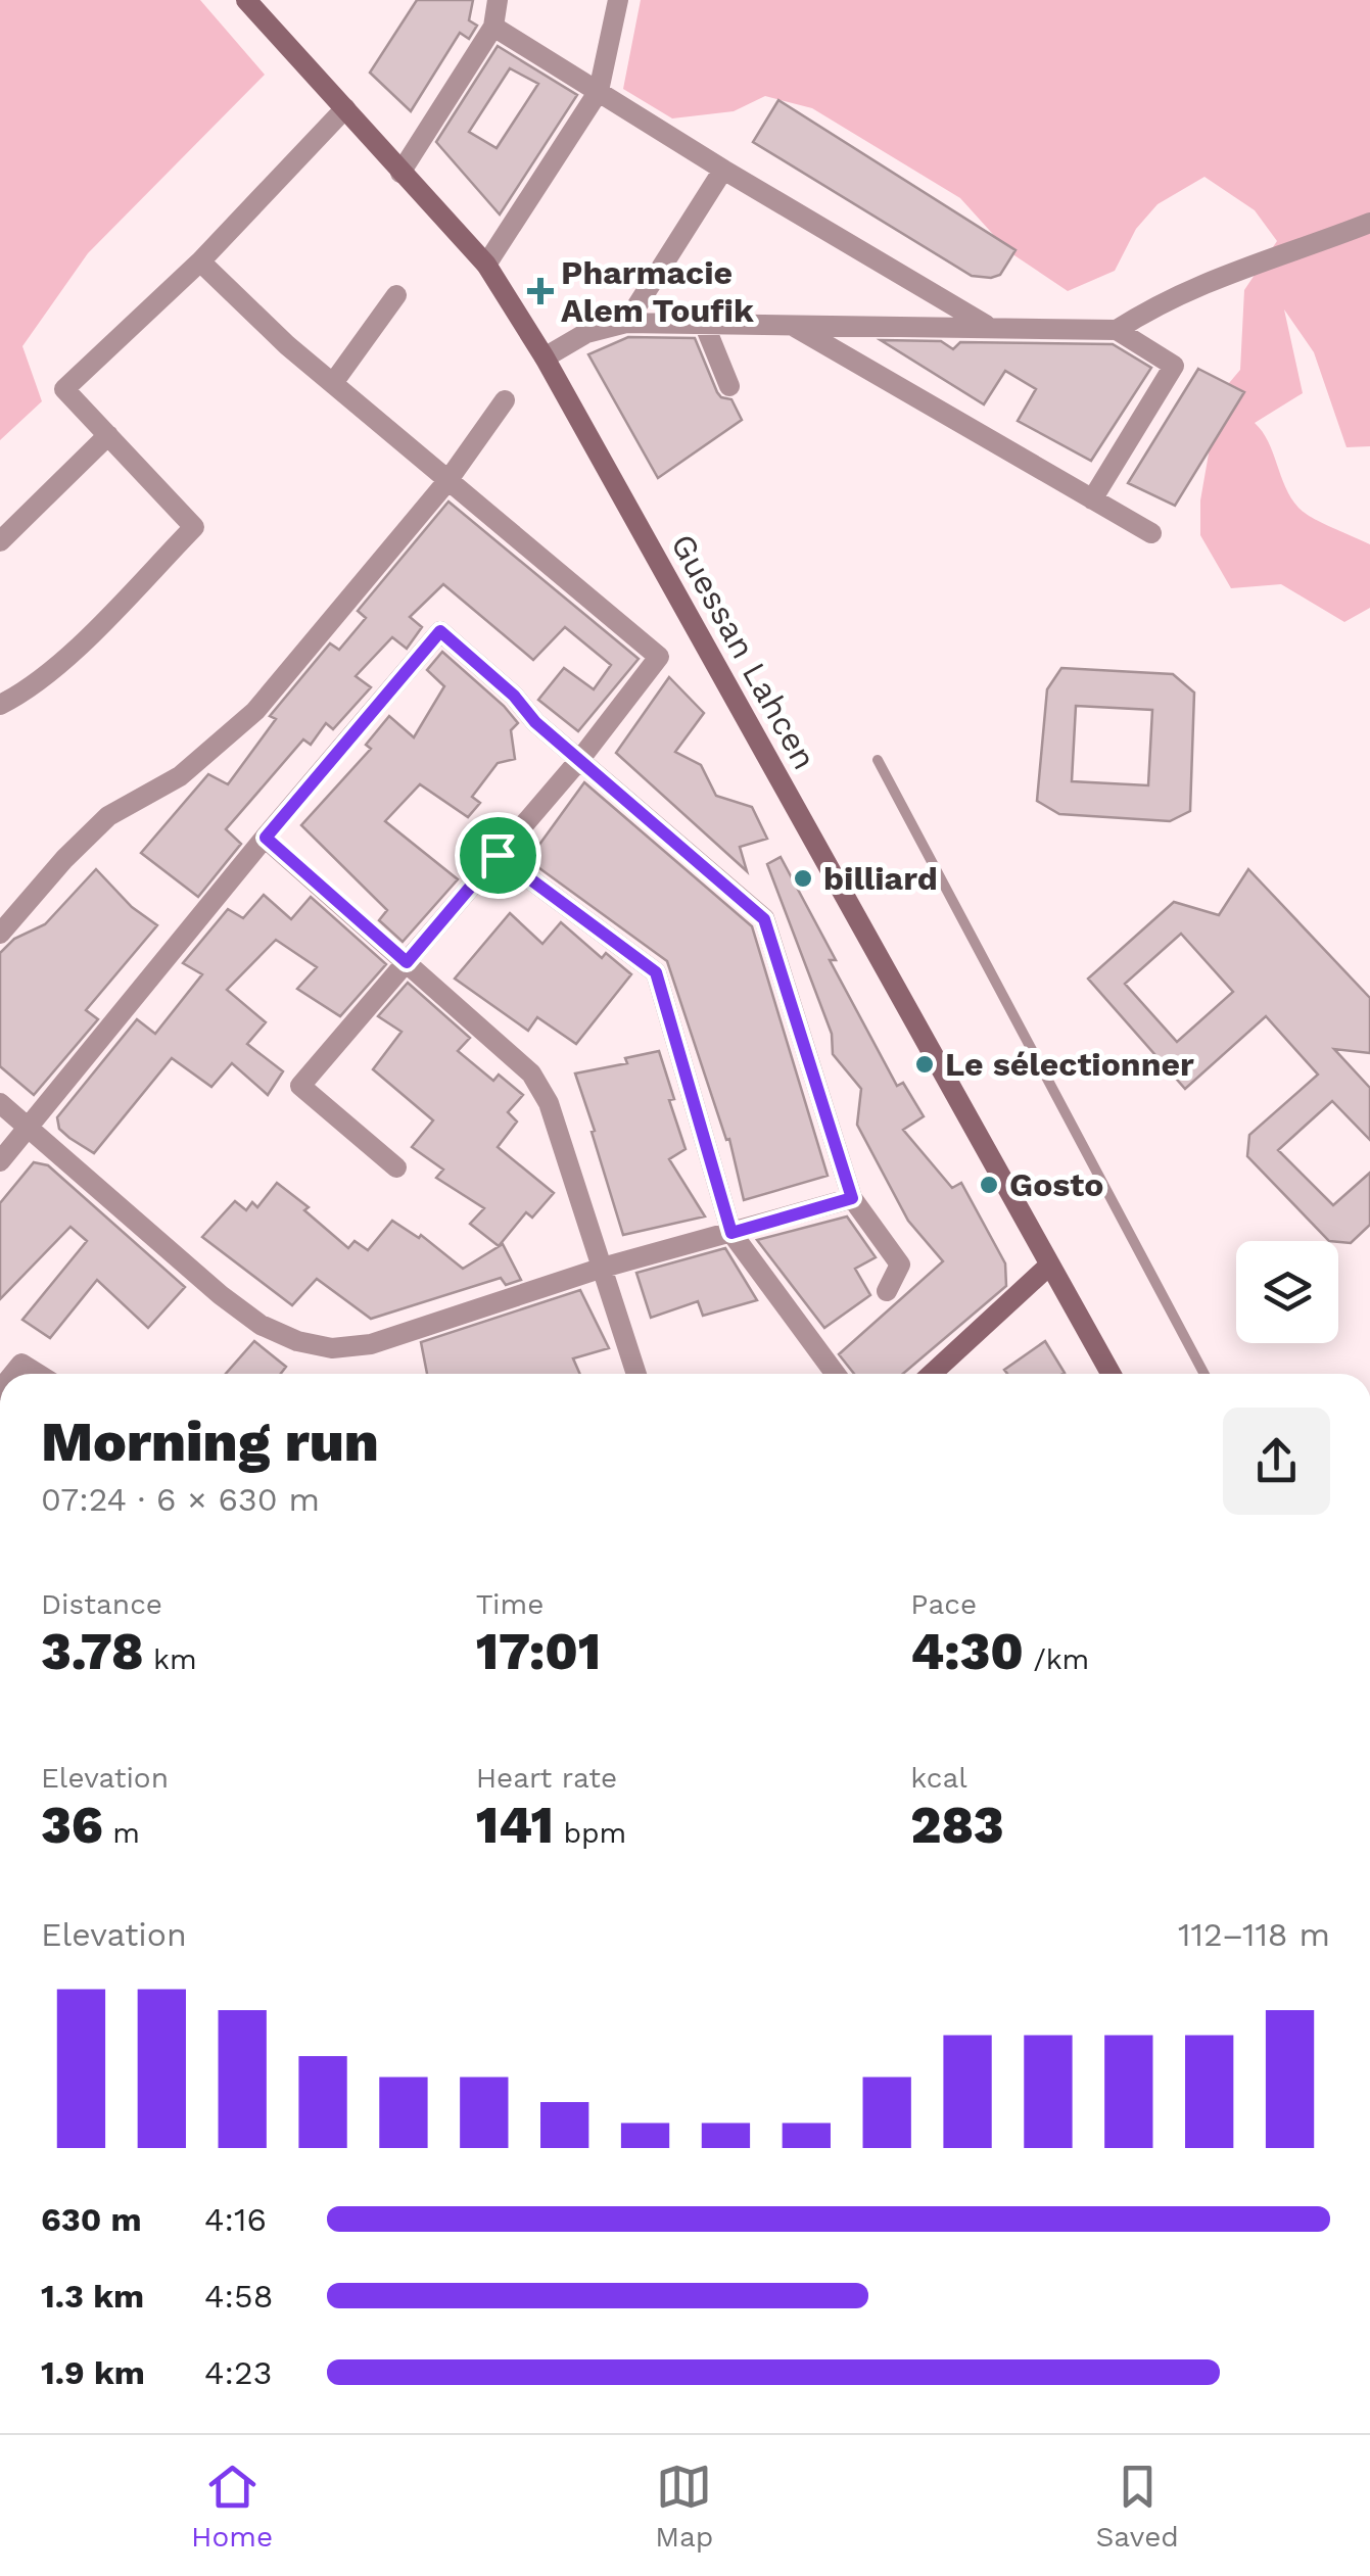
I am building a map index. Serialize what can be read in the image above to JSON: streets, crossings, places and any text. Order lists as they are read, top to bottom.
{
  "streets": {
    "main road": ["Guessan Lahcen"]
  },
  "places": {
    "health": ["Pharmacie Alem Toufik"],
    "other": ["billiard", "Le sélectionner", "Gosto"]
  },
  "page": {
    "heading": ["Morning run", "07:24 · 6 × 630 m"],
    "stats": [
      ["Distance", "3.78 km"],
      ["Time", "17:01"],
      ["Pace", "4:30 /km"],
      ["Elevation", "36 m"],
      ["Heart rate", "141 bpm"],
      ["kcal", "283"]
    ],
    "chart": ["Elevation", "112–118 m"],
    "list": [
      {
        "name": "630 m",
        "note": "4:16"
      },
      {
        "name": "1.3 km",
        "note": "4:58"
      },
      {
        "name": "1.9 km",
        "note": "4:23"
      }
    ],
    "tabs": ["Home", "Map", "Saved"]
  }
}
